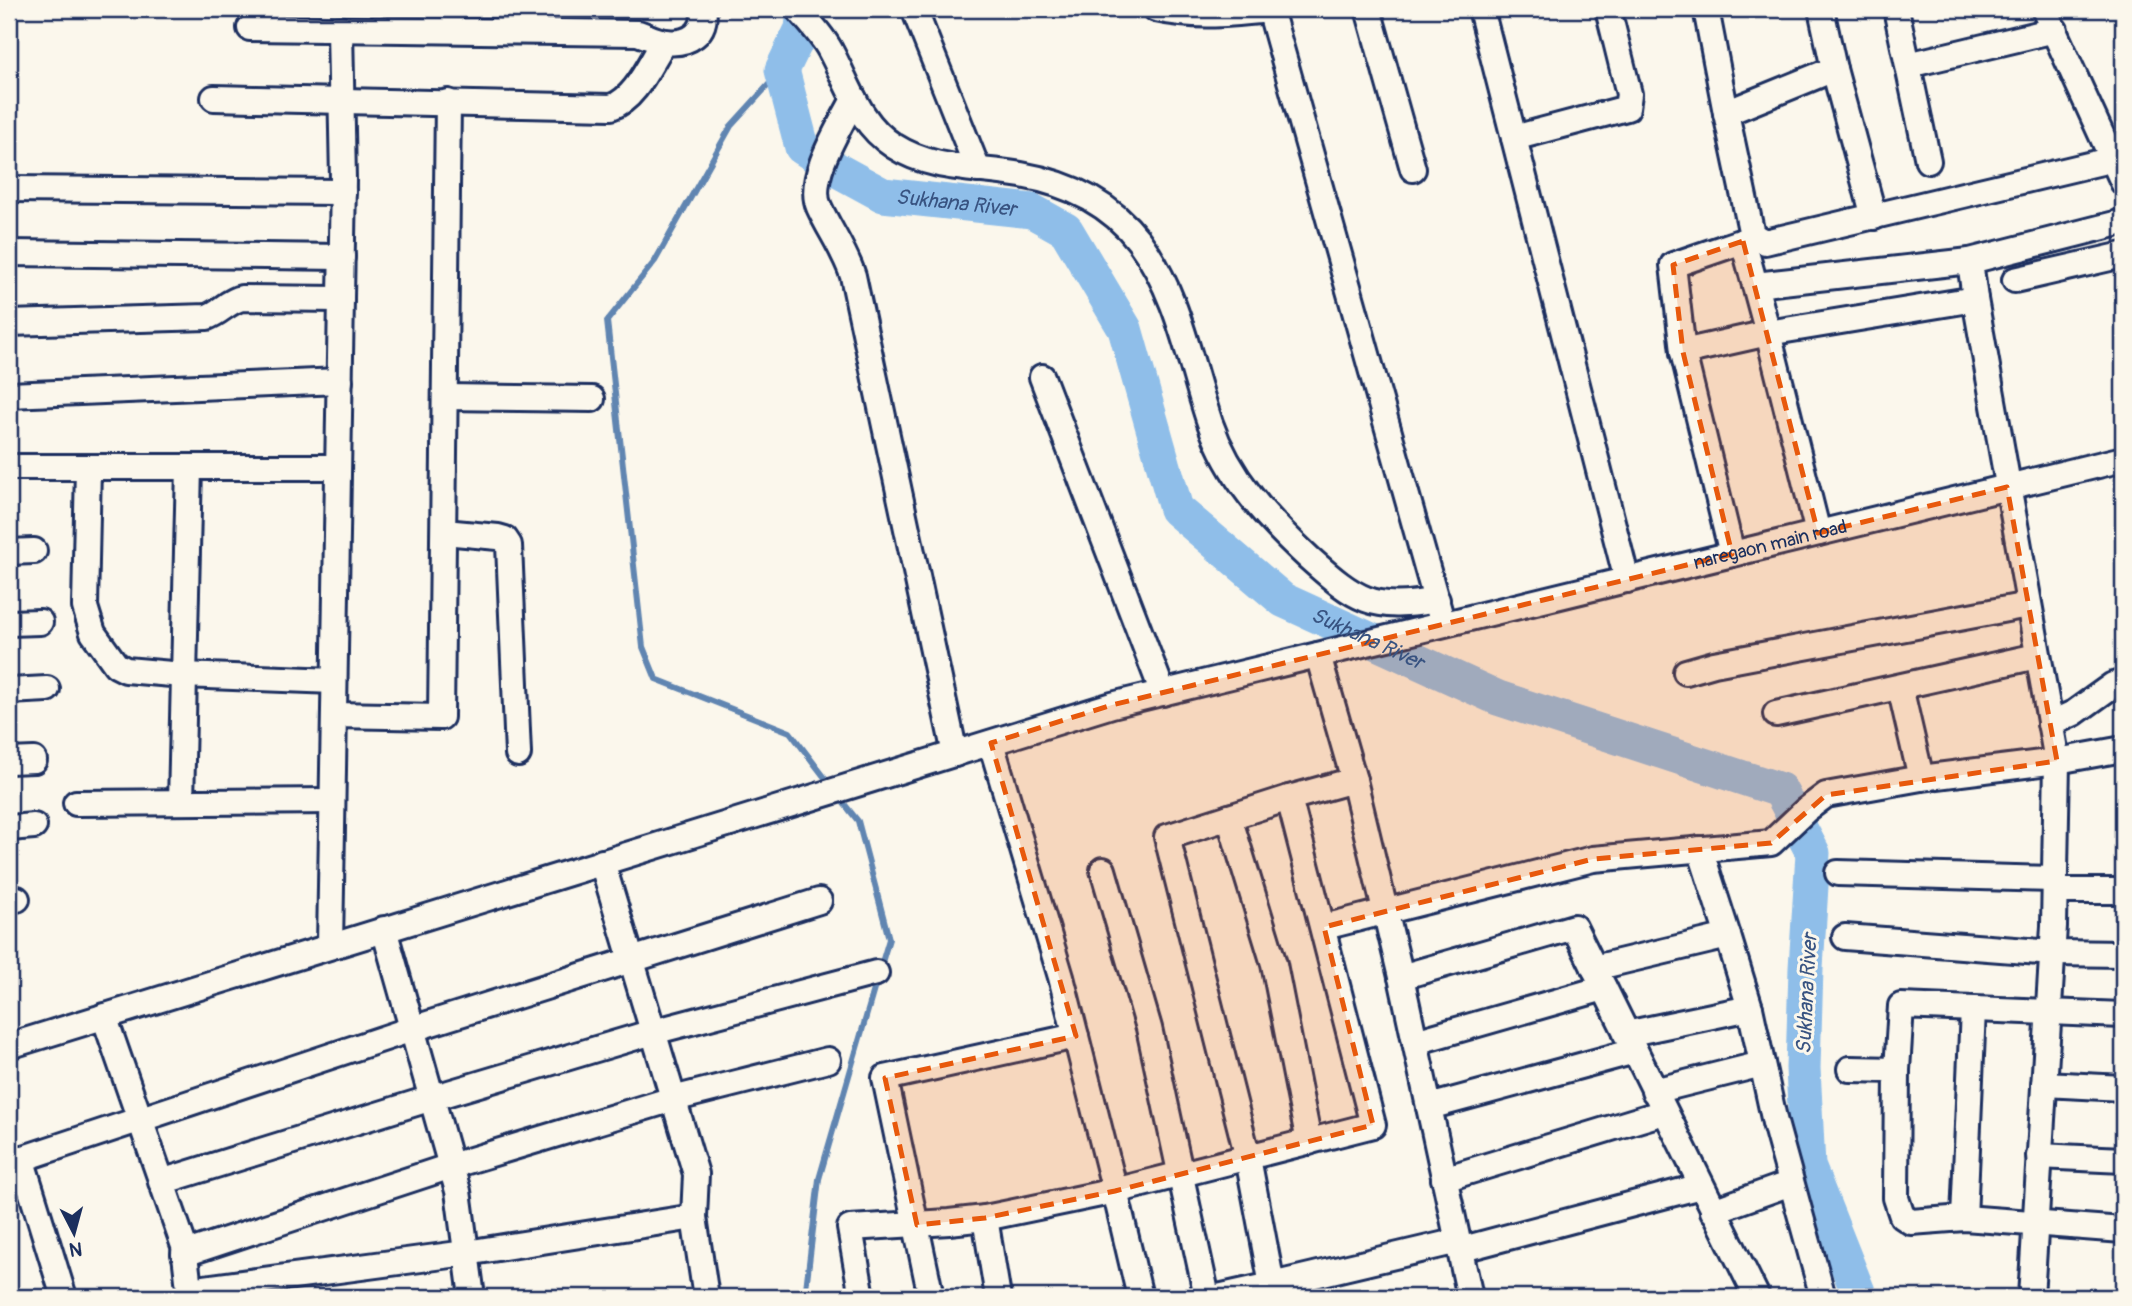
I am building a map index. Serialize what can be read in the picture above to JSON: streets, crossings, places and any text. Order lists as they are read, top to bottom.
{
  "streets": {
    "street": ["naregaon main road"]
  },
  "water": ["Sukhana River"],
  "north": "bottom"
}
